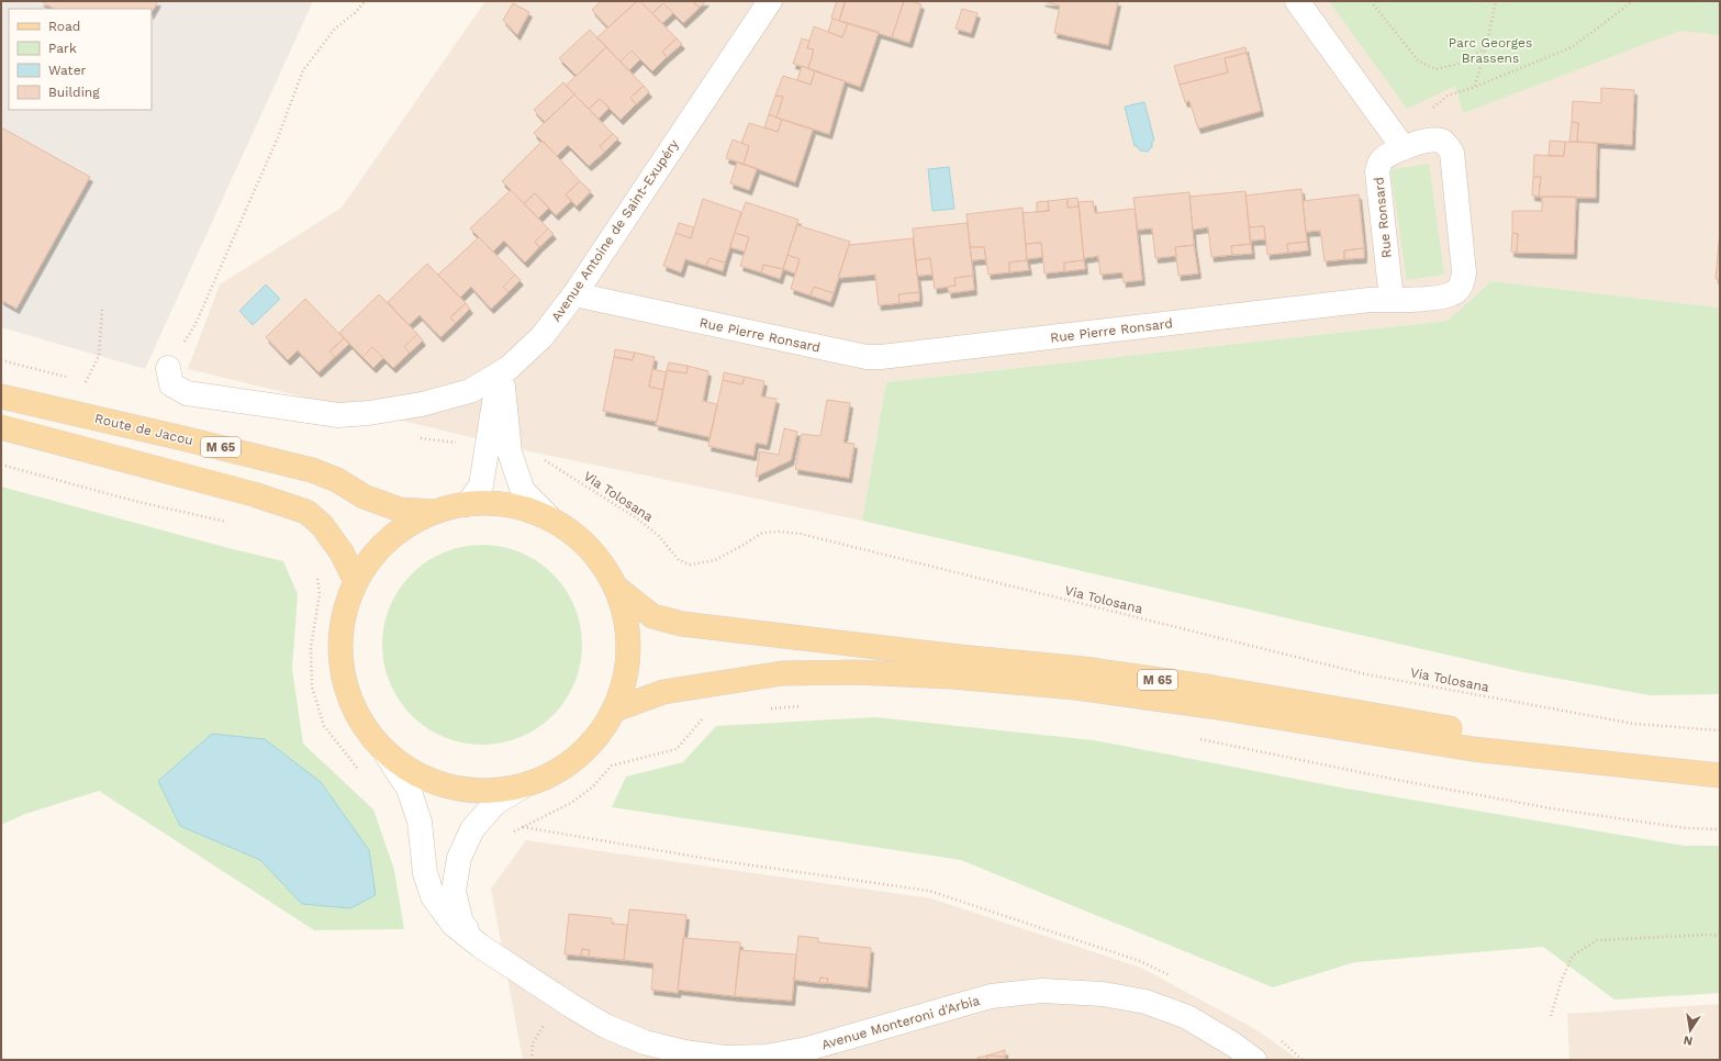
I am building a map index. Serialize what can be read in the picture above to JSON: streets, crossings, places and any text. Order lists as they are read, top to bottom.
{
  "streets": {
    "main road": ["Route de Jacou", "M 65"],
    "street": [
      "Rue Ronsard",
      "Avenue Antoine de Saint-Exupéry",
      "Rue Pierre Ronsard",
      "Avenue Monteroni d'Arbia"
    ],
    "path": ["Via Tolosana"]
  },
  "crossings": [
    ["Rue Ronsard", "Rue Pierre Ronsard"],
    ["Avenue Antoine de Saint-Exupéry", "Rue Pierre Ronsard"]
  ],
  "parks": ["Parc Georges Brassens"],
  "legend": [
    "Road",
    "Park",
    "Water",
    "Building"
  ],
  "north": "bottom"
}
